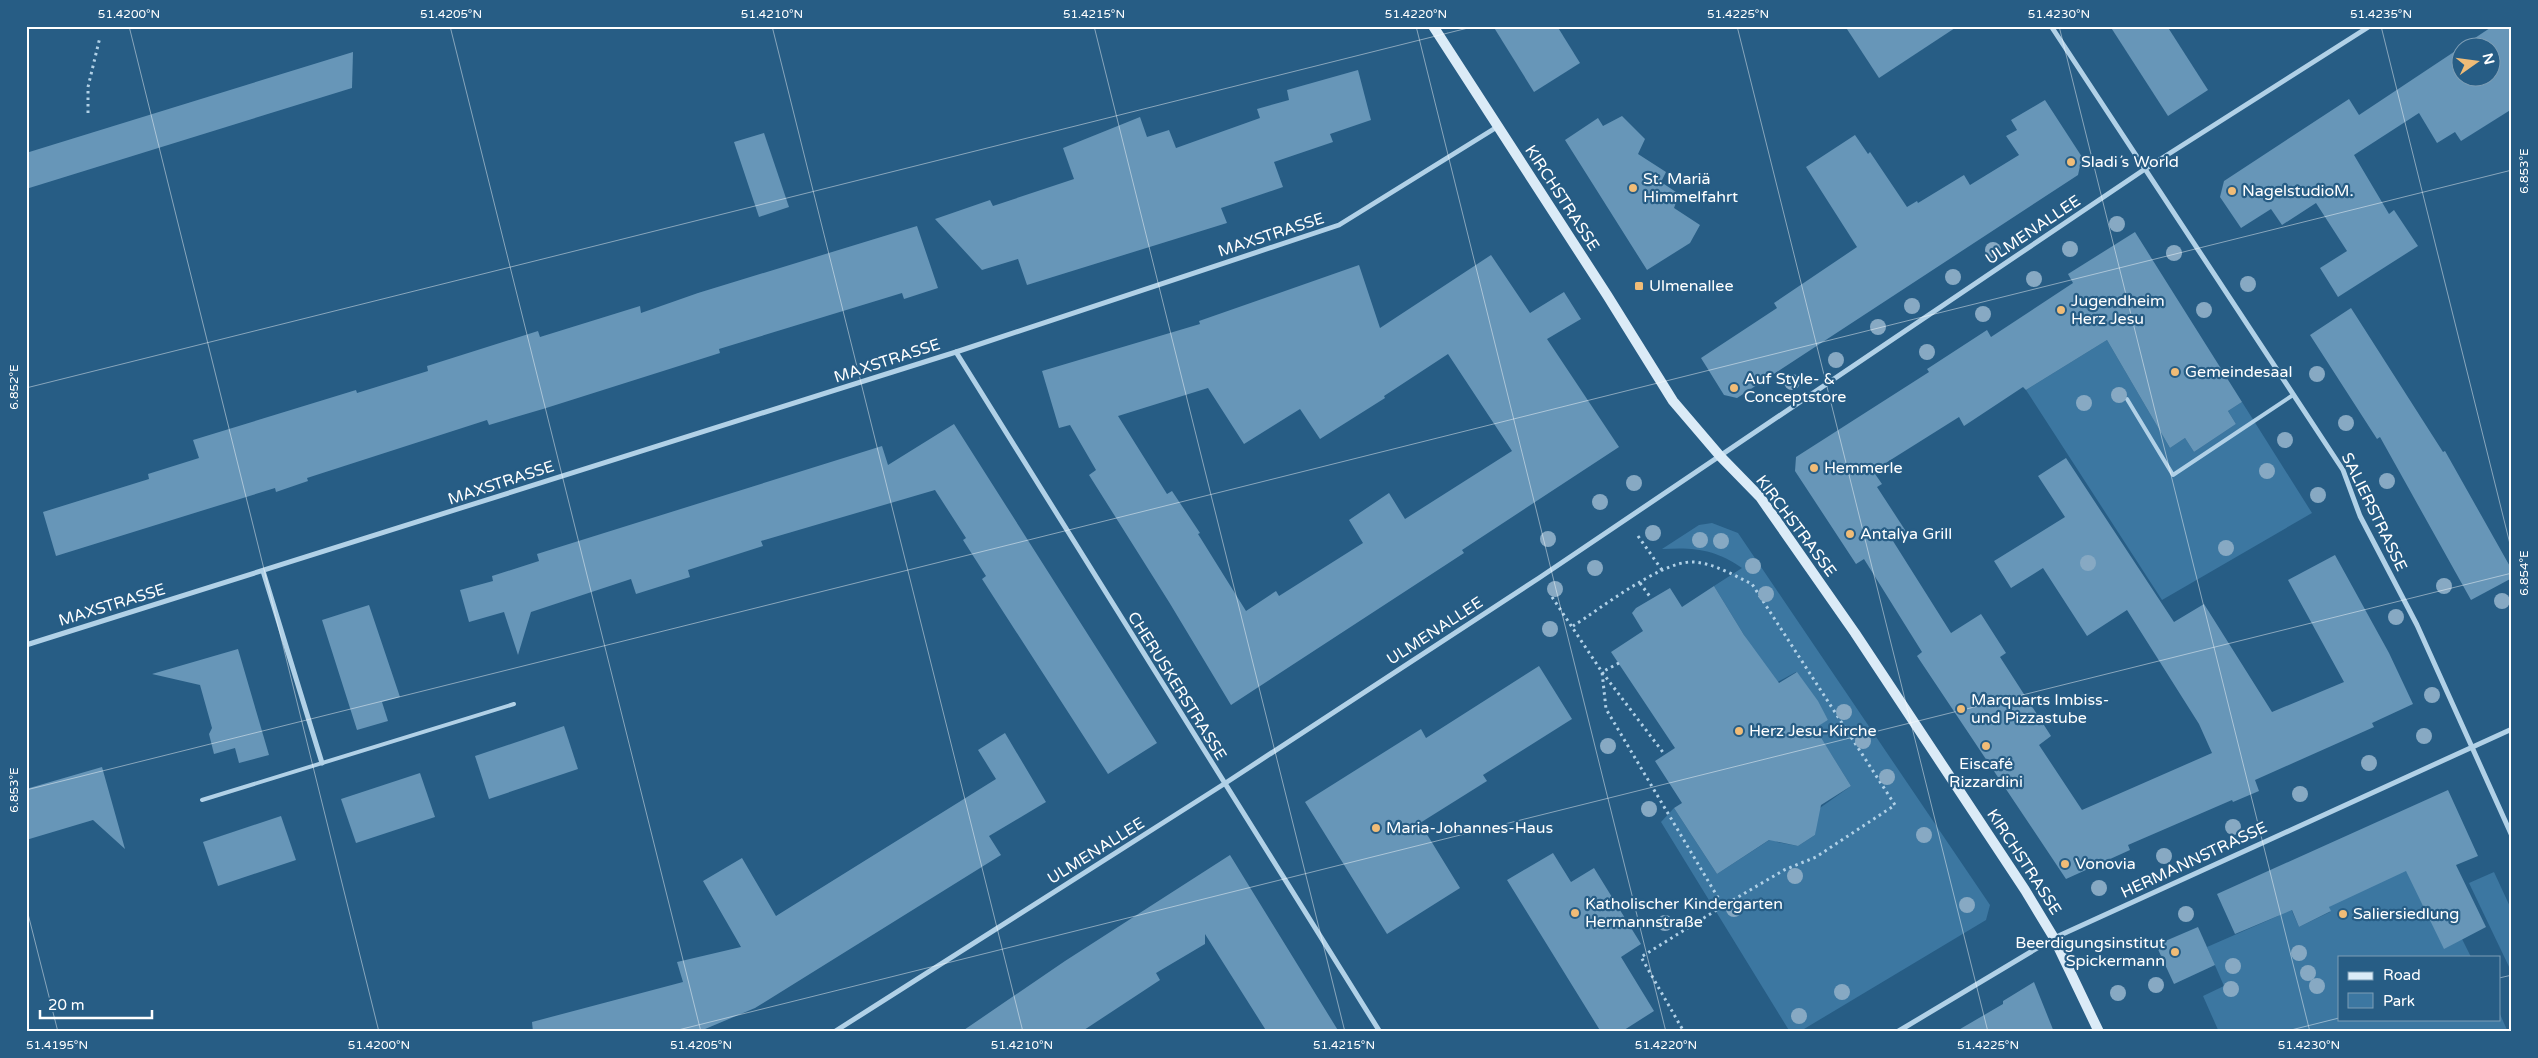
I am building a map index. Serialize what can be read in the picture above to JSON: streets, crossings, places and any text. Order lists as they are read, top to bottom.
{
  "streets": {
    "street": [
      "KIRCHSTRASSE",
      "ULMENALLEE",
      "MAXSTRASSE",
      "SALIERSTRASSE",
      "CHERUSKERSTRASSE",
      "HERMANNSTRASSE"
    ]
  },
  "crossings": [
    ["KIRCHSTRASSE", "ULMENALLEE"],
    ["KIRCHSTRASSE", "MAXSTRASSE"],
    ["KIRCHSTRASSE", "HERMANNSTRASSE"],
    ["ULMENALLEE", "SALIERSTRASSE"],
    ["ULMENALLEE", "CHERUSKERSTRASSE"],
    ["MAXSTRASSE", "CHERUSKERSTRASSE"],
    ["SALIERSTRASSE", "HERMANNSTRASSE"]
  ],
  "places": {
    "other": [
      "Sladi´s World",
      "St. Mariä Himmelfahrt",
      "NagelstudioM.",
      "Jugendheim Herz Jesu",
      "Gemeindesaal",
      "Auf Style- & Conceptstore",
      "Hemmerle",
      "Antalya Grill",
      "Marquarts Imbiss- und Pizzastube",
      "Herz Jesu-Kirche",
      "Eiscafé Rizzardini",
      "Maria-Johannes-Haus",
      "Vonovia",
      "Katholischer Kindergarten Hermannstraße",
      "Saliersiedlung",
      "Beerdigungsinstitut Spickermann"
    ],
    "transit": ["Ulmenallee"]
  },
  "legend": ["Road", "Park"],
  "scale_bar": "20 m",
  "north": "right",
  "coordinates": [
    "51.4200°N",
    "51.4205°N",
    "51.4210°N",
    "51.4215°N",
    "51.4220°N",
    "51.4225°N",
    "51.4230°N",
    "51.4235°N",
    "6.853°E",
    "6.852°E",
    "6.854°E",
    "51.4195°N"
  ]
}
